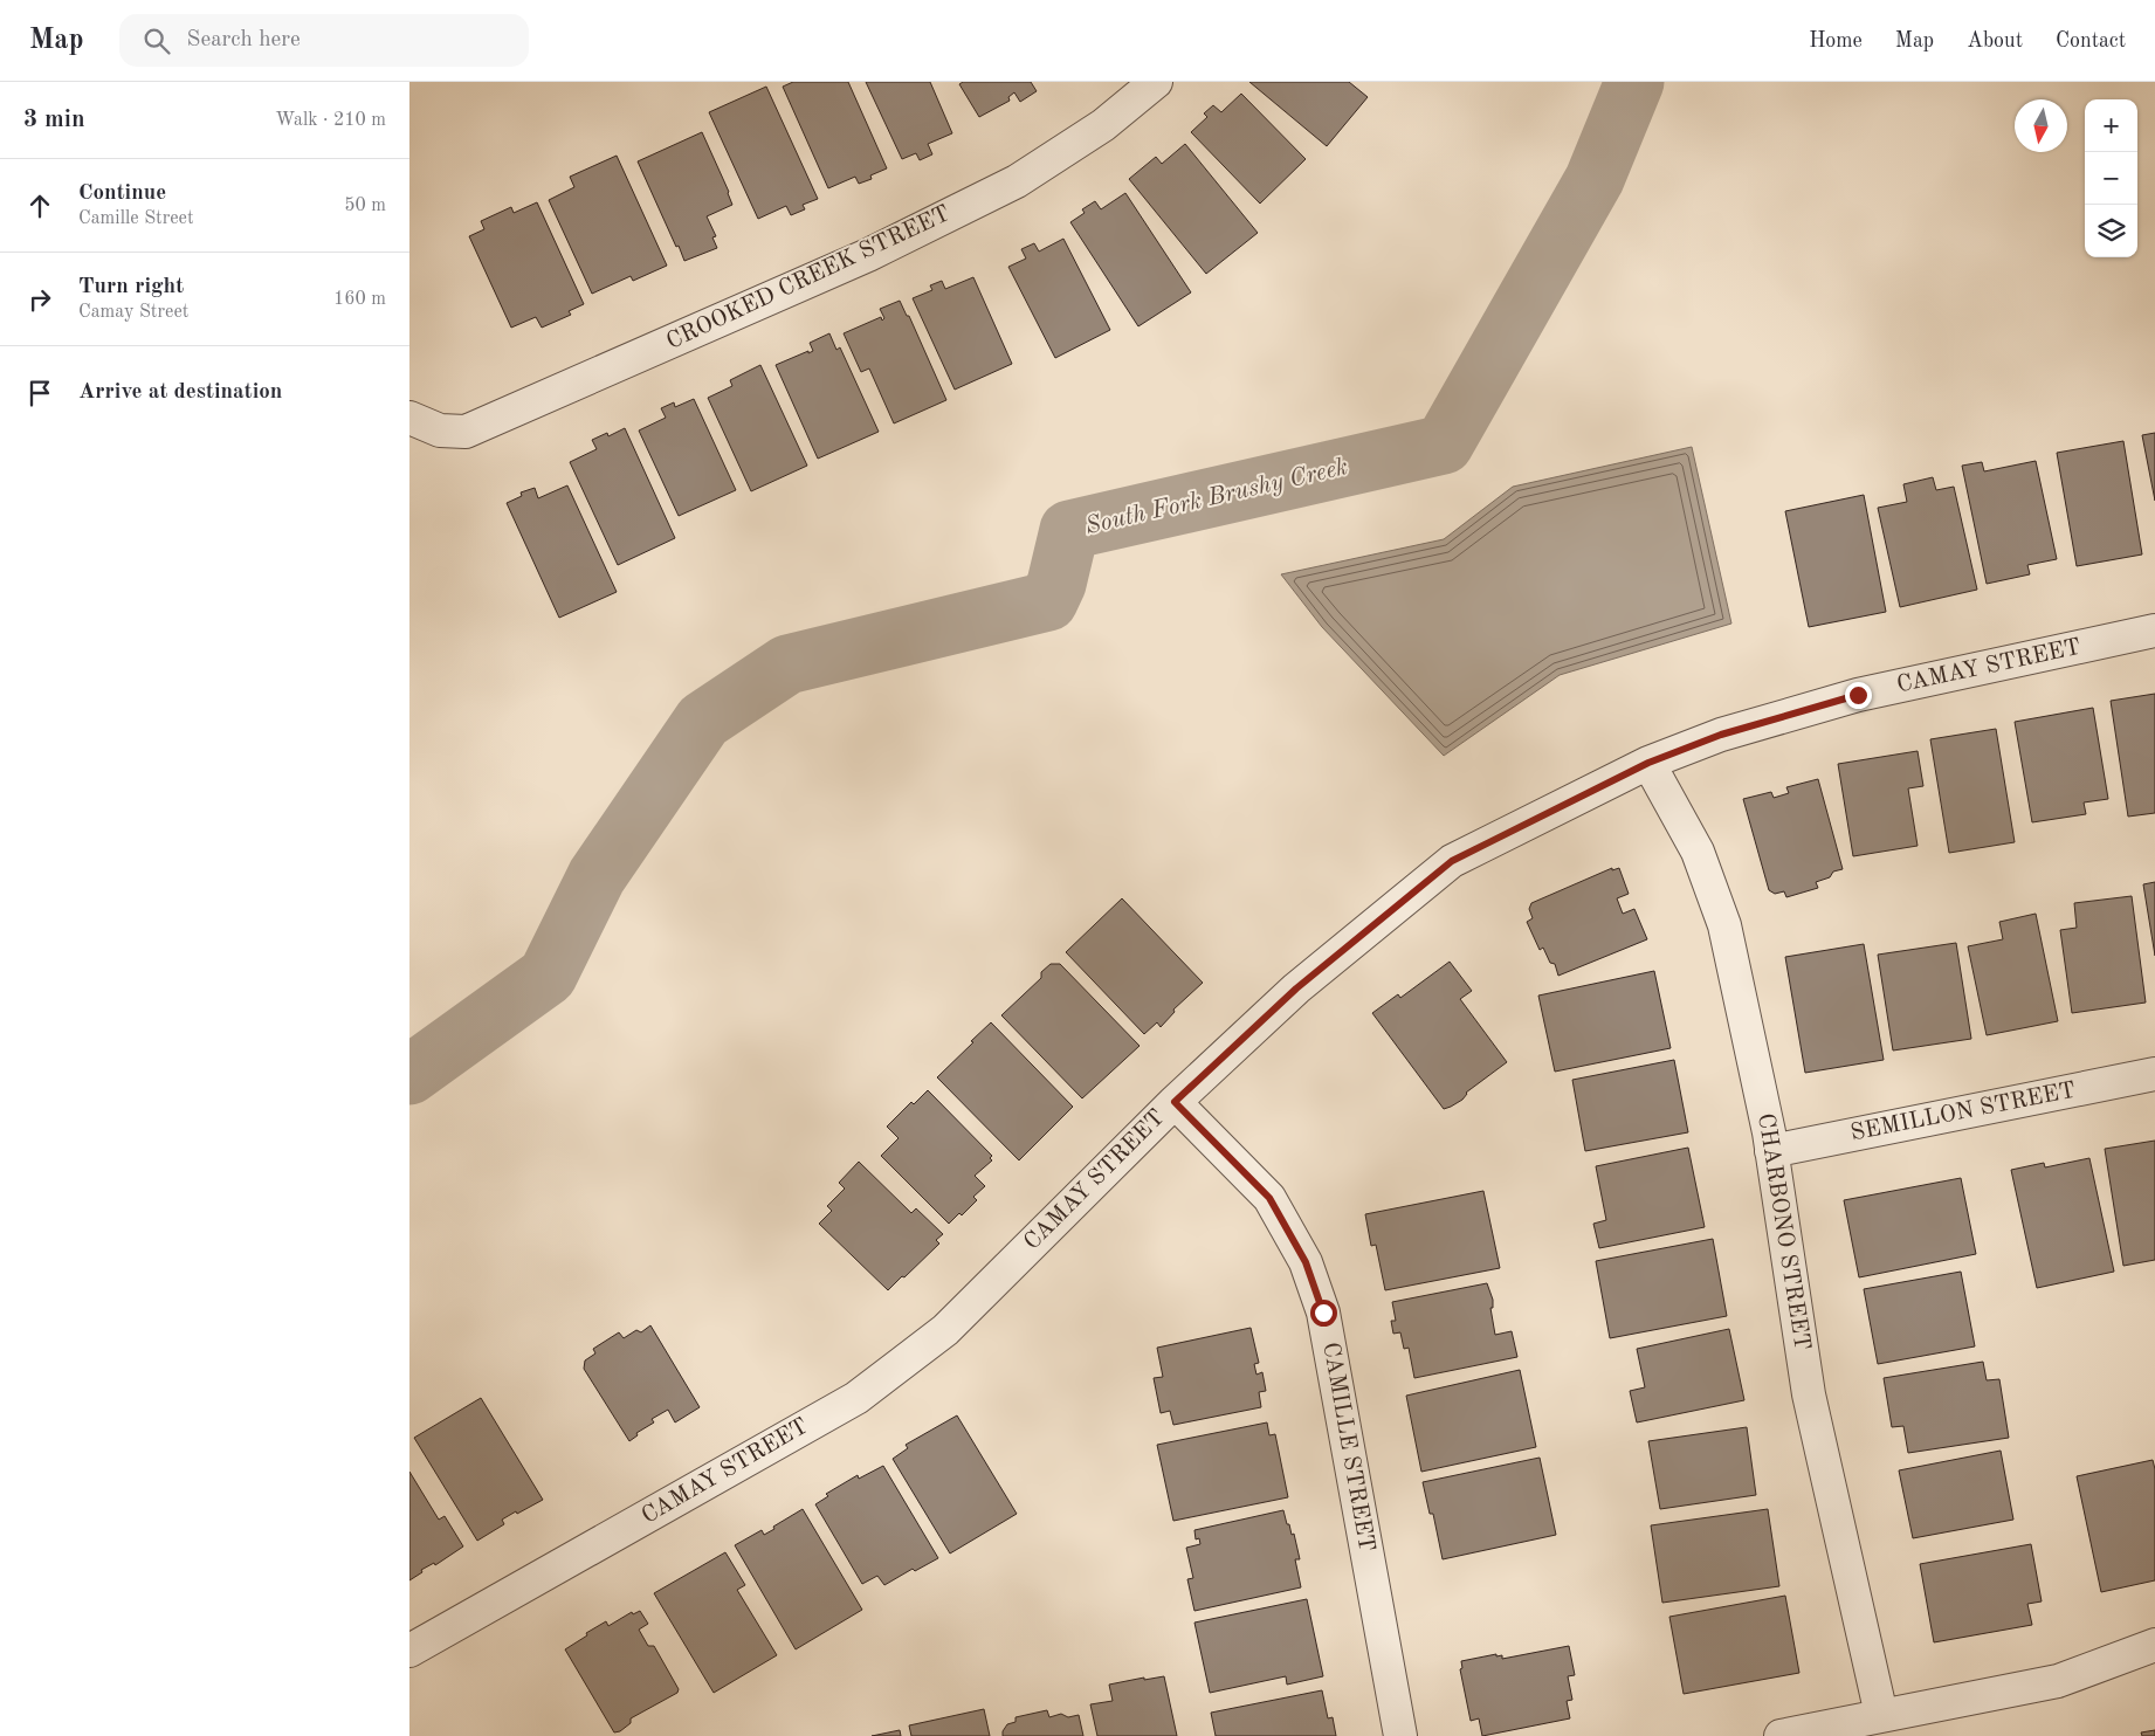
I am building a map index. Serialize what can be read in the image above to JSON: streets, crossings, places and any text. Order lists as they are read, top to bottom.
{
  "streets": {
    "street": [
      "CROOKED CREEK STREET",
      "CAMAY STREET",
      "SEMILLON STREET",
      "CHARBONO STREET",
      "CAMILLE STREET"
    ]
  },
  "crossings": [
    ["CAMAY STREET", "CHARBONO STREET"],
    ["CAMAY STREET", "CAMILLE STREET"],
    ["SEMILLON STREET", "CHARBONO STREET"]
  ],
  "water": ["South Fork Brushy Creek"],
  "north": "bottom",
  "page": {
    "header": "Map",
    "search": "Search here",
    "nav": [
      "Home",
      "Map",
      "About",
      "Contact"
    ],
    "heading": ["3 min", "Walk · 210 m"],
    "map_buttons": ["+", "−"],
    "list": [
      ["Continue", "Camille Street", "50 m"],
      ["Turn right", "Camay Street", "160 m"],
      "Arrive at destination"
    ]
  }
}
